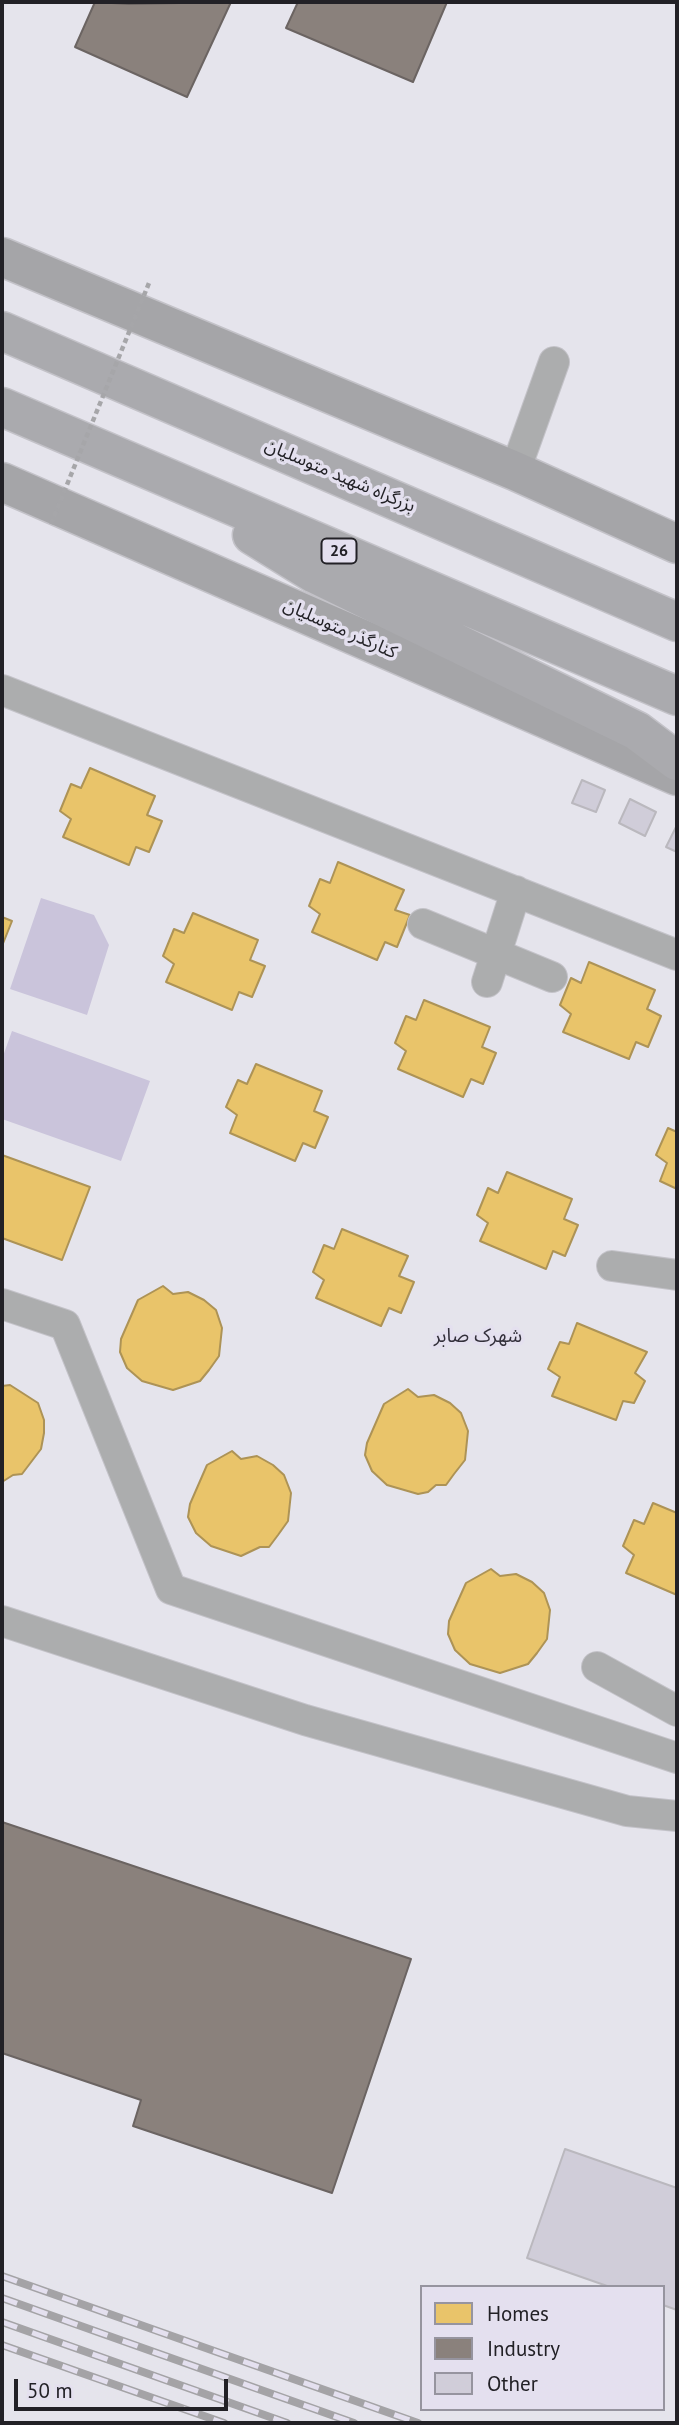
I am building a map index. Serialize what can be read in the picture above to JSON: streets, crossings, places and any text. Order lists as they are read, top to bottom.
{
  "streets": {
    "highway": ["بزرگراه شهید متوسلیان", "26"],
    "main road": ["کنارگذر متوسلیان"]
  },
  "districts": ["شهرک صابر"],
  "legend": ["Homes", "Industry", "Other"],
  "scale_bar": "50 m"
}
